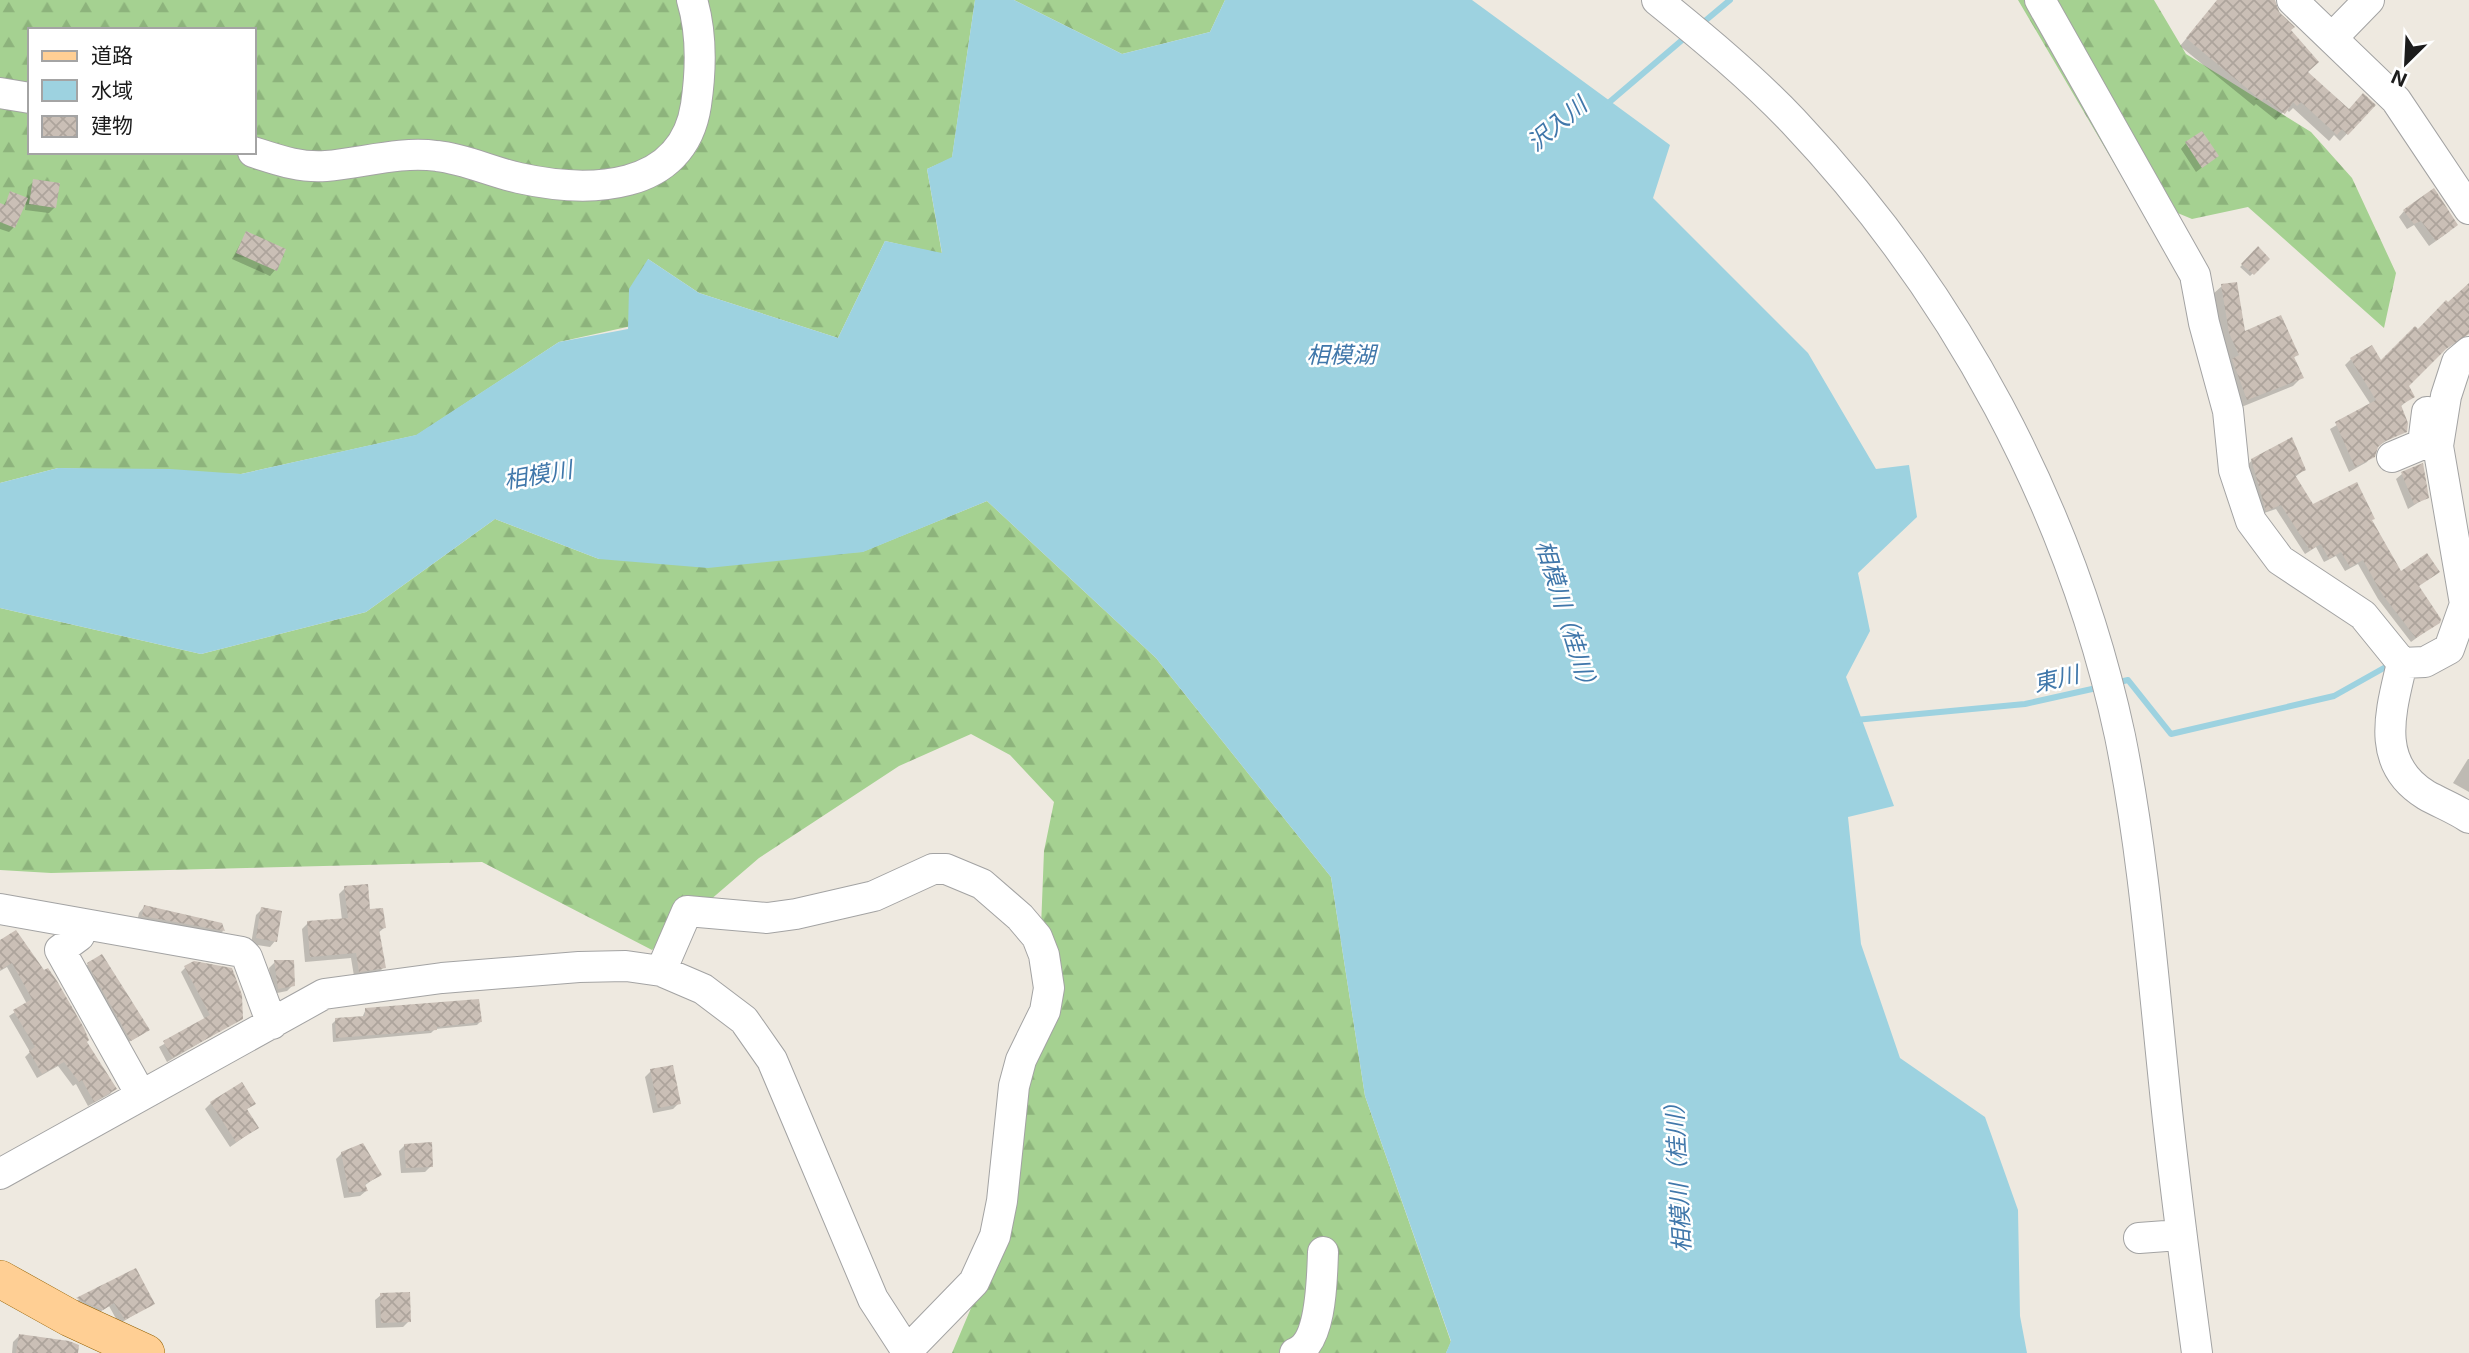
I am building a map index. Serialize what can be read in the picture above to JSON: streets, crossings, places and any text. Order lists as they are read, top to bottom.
{
  "water": [
    "沢入川",
    "相模湖",
    "相模川",
    "相模川（桂川）",
    "東川"
  ],
  "legend": ["道路", "水域", "建物"],
  "north": "bottom left"
}
